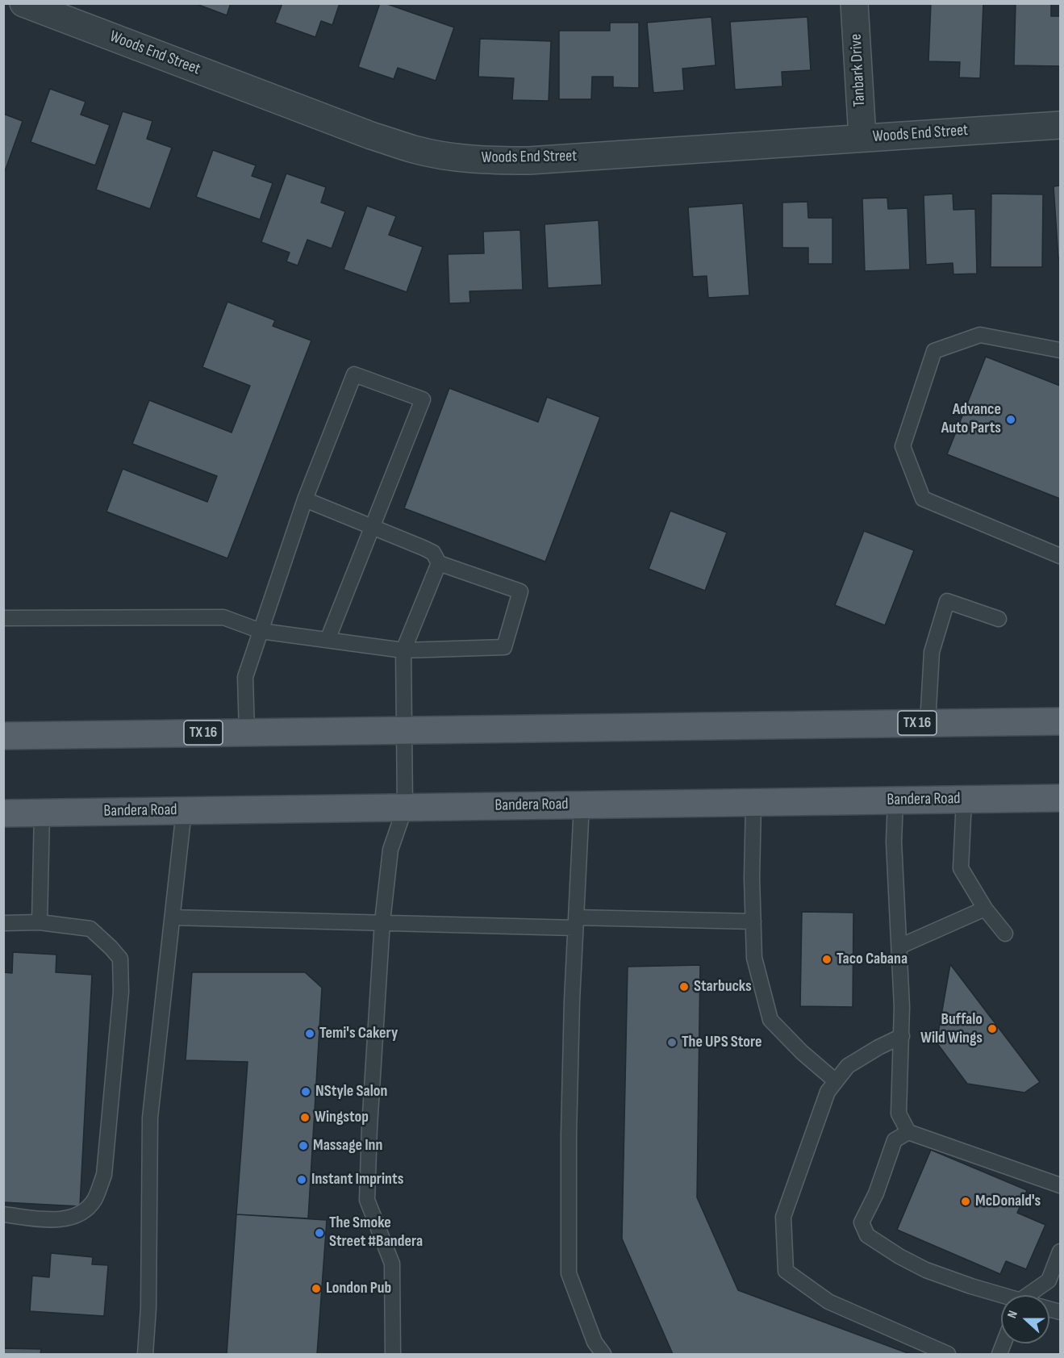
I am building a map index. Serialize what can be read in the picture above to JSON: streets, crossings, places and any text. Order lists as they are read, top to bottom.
{
  "streets": {
    "main road": ["TX 16", "Bandera Road"],
    "street": ["Woods End Street", "Tanbark Drive"]
  },
  "crossings": [
    ["Woods End Street", "Tanbark Drive"]
  ],
  "places": [
    "Advance Auto Parts",
    "Taco Cabana",
    "Starbucks",
    "Buffalo Wild Wings",
    "Temi's Cakery",
    "The UPS Store",
    "NStyle Salon",
    "Wingstop",
    "Massage Inn",
    "Instant Imprints",
    "McDonald's",
    "The Smoke Street #Bandera",
    "London Pub"
  ],
  "north": "left"
}
